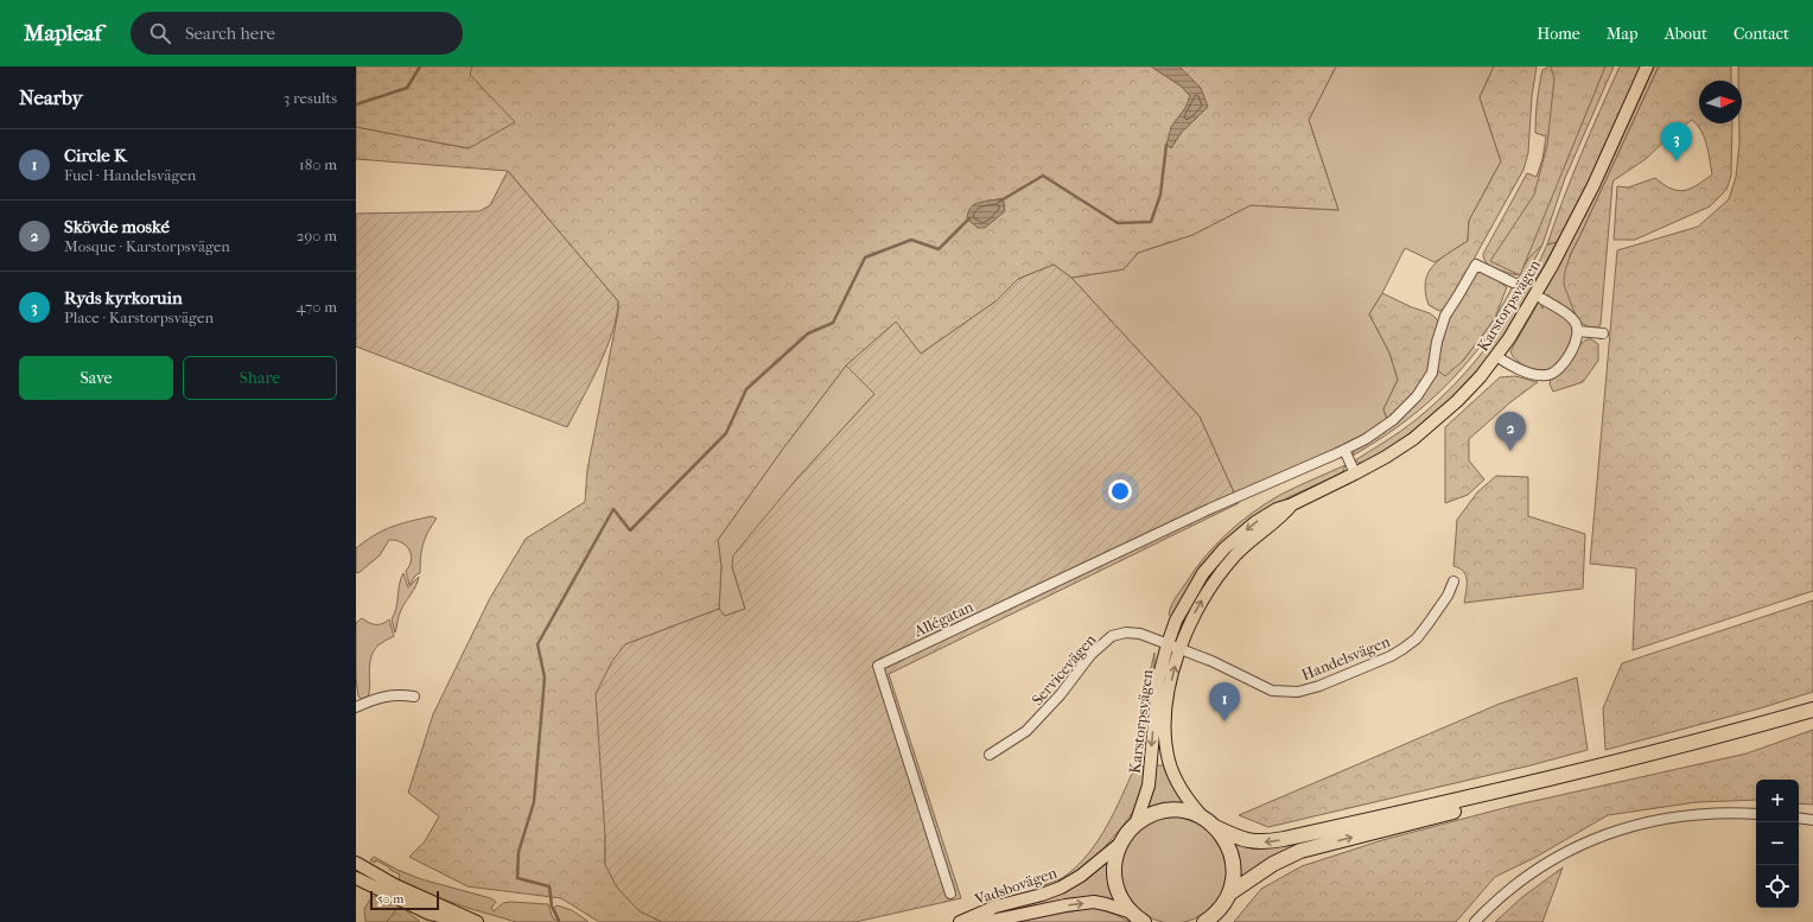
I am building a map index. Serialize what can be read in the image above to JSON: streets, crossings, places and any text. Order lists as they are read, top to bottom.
{
  "streets": {
    "main road": ["Karstorpsvägen", "Vadsbovägen"],
    "street": ["Allégatan", "Handelsvägen", "Servicevägen"]
  },
  "crossings": [
    ["Karstorpsvägen", "Handelsvägen"],
    ["Karstorpsvägen", "Servicevägen"],
    ["Handelsvägen", "Servicevägen"]
  ],
  "scale_bar": "50 m",
  "north": "right",
  "page": {
    "header": "Mapleaf",
    "search": "Search here",
    "nav": [
      "Home",
      "Map",
      "About",
      "Contact"
    ],
    "heading": ["Nearby", "3 results"],
    "pins": ["3", "2", "1"],
    "list": [
      {
        "mark": "1",
        "name": "Circle K",
        "note": "Fuel · Handelsvägen",
        "value": "180 m"
      },
      {
        "mark": "2",
        "name": "Skövde moské",
        "note": "Mosque · Karstorpsvägen",
        "value": "290 m"
      },
      {
        "mark": "3",
        "name": "Ryds kyrkoruin",
        "note": "Place · Karstorpsvägen",
        "value": "470 m"
      }
    ],
    "buttons": ["Save", "Share"],
    "map_buttons": ["+", "−"],
    "scale": "50 m"
  }
}
